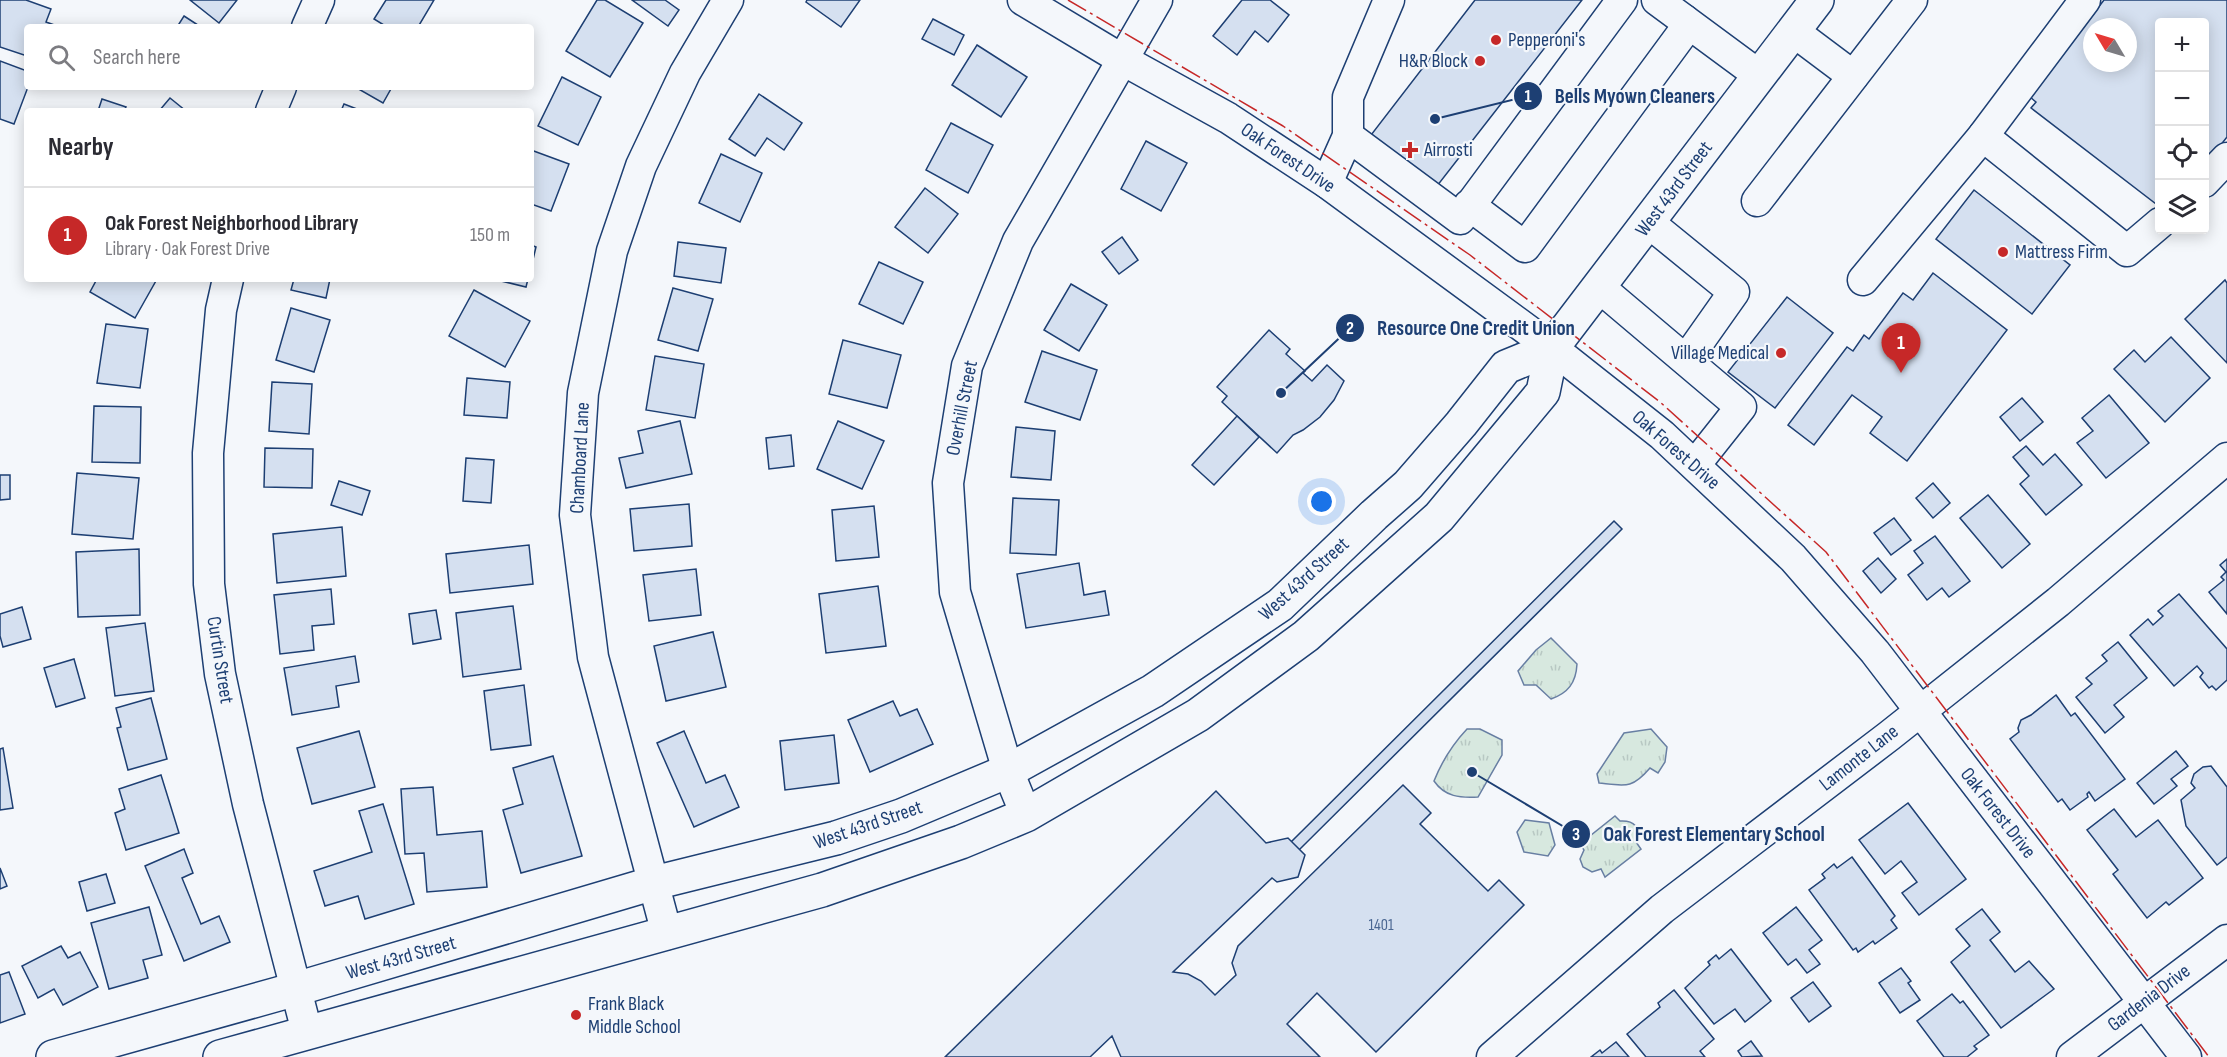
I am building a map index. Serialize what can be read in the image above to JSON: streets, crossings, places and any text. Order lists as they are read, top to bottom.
{
  "streets": {
    "main road": ["West 43rd Street"],
    "street": [
      "Oak Forest Drive",
      "Overhill Street",
      "Chamboard Lane",
      "Curtin Street",
      "Lamonte Lane",
      "Gardenia Drive"
    ]
  },
  "crossings": [
    ["Oak Forest Drive", "West 43rd Street"],
    ["Oak Forest Drive", "Overhill Street"],
    ["Oak Forest Drive", "Lamonte Lane"],
    ["Oak Forest Drive", "Gardenia Drive"],
    ["West 43rd Street", "Overhill Street"],
    ["West 43rd Street", "Chamboard Lane"],
    ["West 43rd Street", "Curtin Street"]
  ],
  "places": {
    "other": [
      "Pepperoni's",
      "H&R Block",
      "Bells Myown Cleaners",
      "Mattress Firm",
      "Village Medical",
      "Resource One Credit Union",
      "Oak Forest Elementary School",
      "Frank Black Middle School"
    ],
    "health": ["Airrosti"]
  },
  "house_numbers": ["1401"],
  "north": "top left",
  "page": {
    "map_buttons": ["+", "−"],
    "search": "Search here",
    "heading": "Nearby",
    "list": [
      {
        "mark": "1",
        "name": "Oak Forest Neighborhood Library",
        "note": "Library · Oak Forest Drive",
        "value": "150 m"
      }
    ],
    "pins": "1"
  }
}
